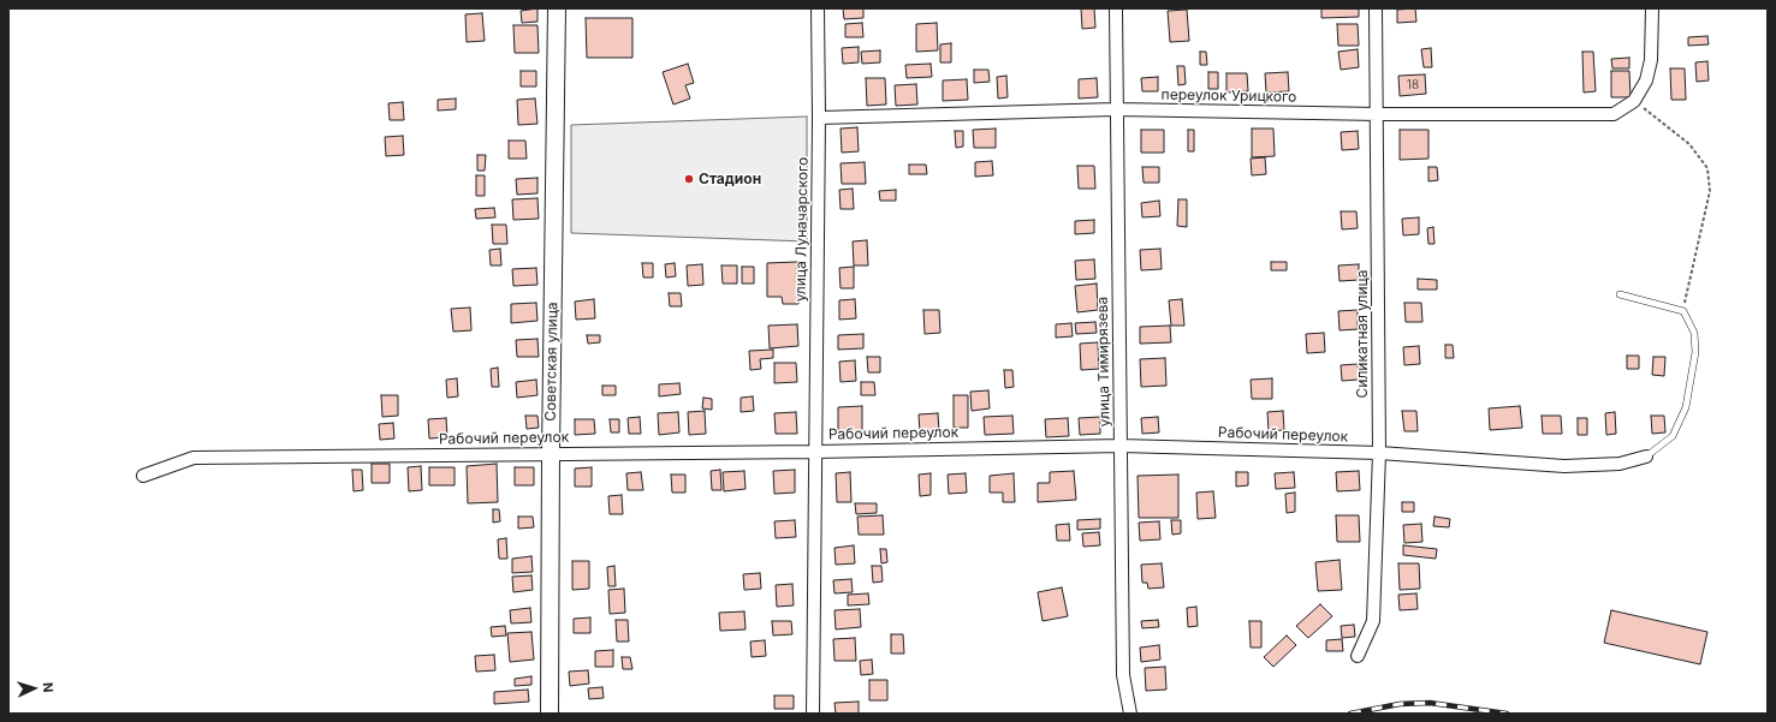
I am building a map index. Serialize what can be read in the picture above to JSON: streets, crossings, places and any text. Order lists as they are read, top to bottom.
{
  "streets": {
    "main road": ["Советская улица"],
    "street": [
      "переулок Урицкого",
      "улица Луначарского",
      "Силикатная улица",
      "улица Тимирязева",
      "Рабочий переулок"
    ]
  },
  "crossings": [
    ["переулок Урицкого", "улица Луначарского"],
    ["переулок Урицкого", "Силикатная улица"],
    ["переулок Урицкого", "улица Тимирязева"],
    ["улица Луначарского", "Рабочий переулок"],
    ["Силикатная улица", "Рабочий переулок"],
    ["Советская улица", "Рабочий переулок"],
    ["улица Тимирязева", "Рабочий переулок"]
  ],
  "places": ["Стадион"],
  "house_numbers": ["18"],
  "north": "right"
}
